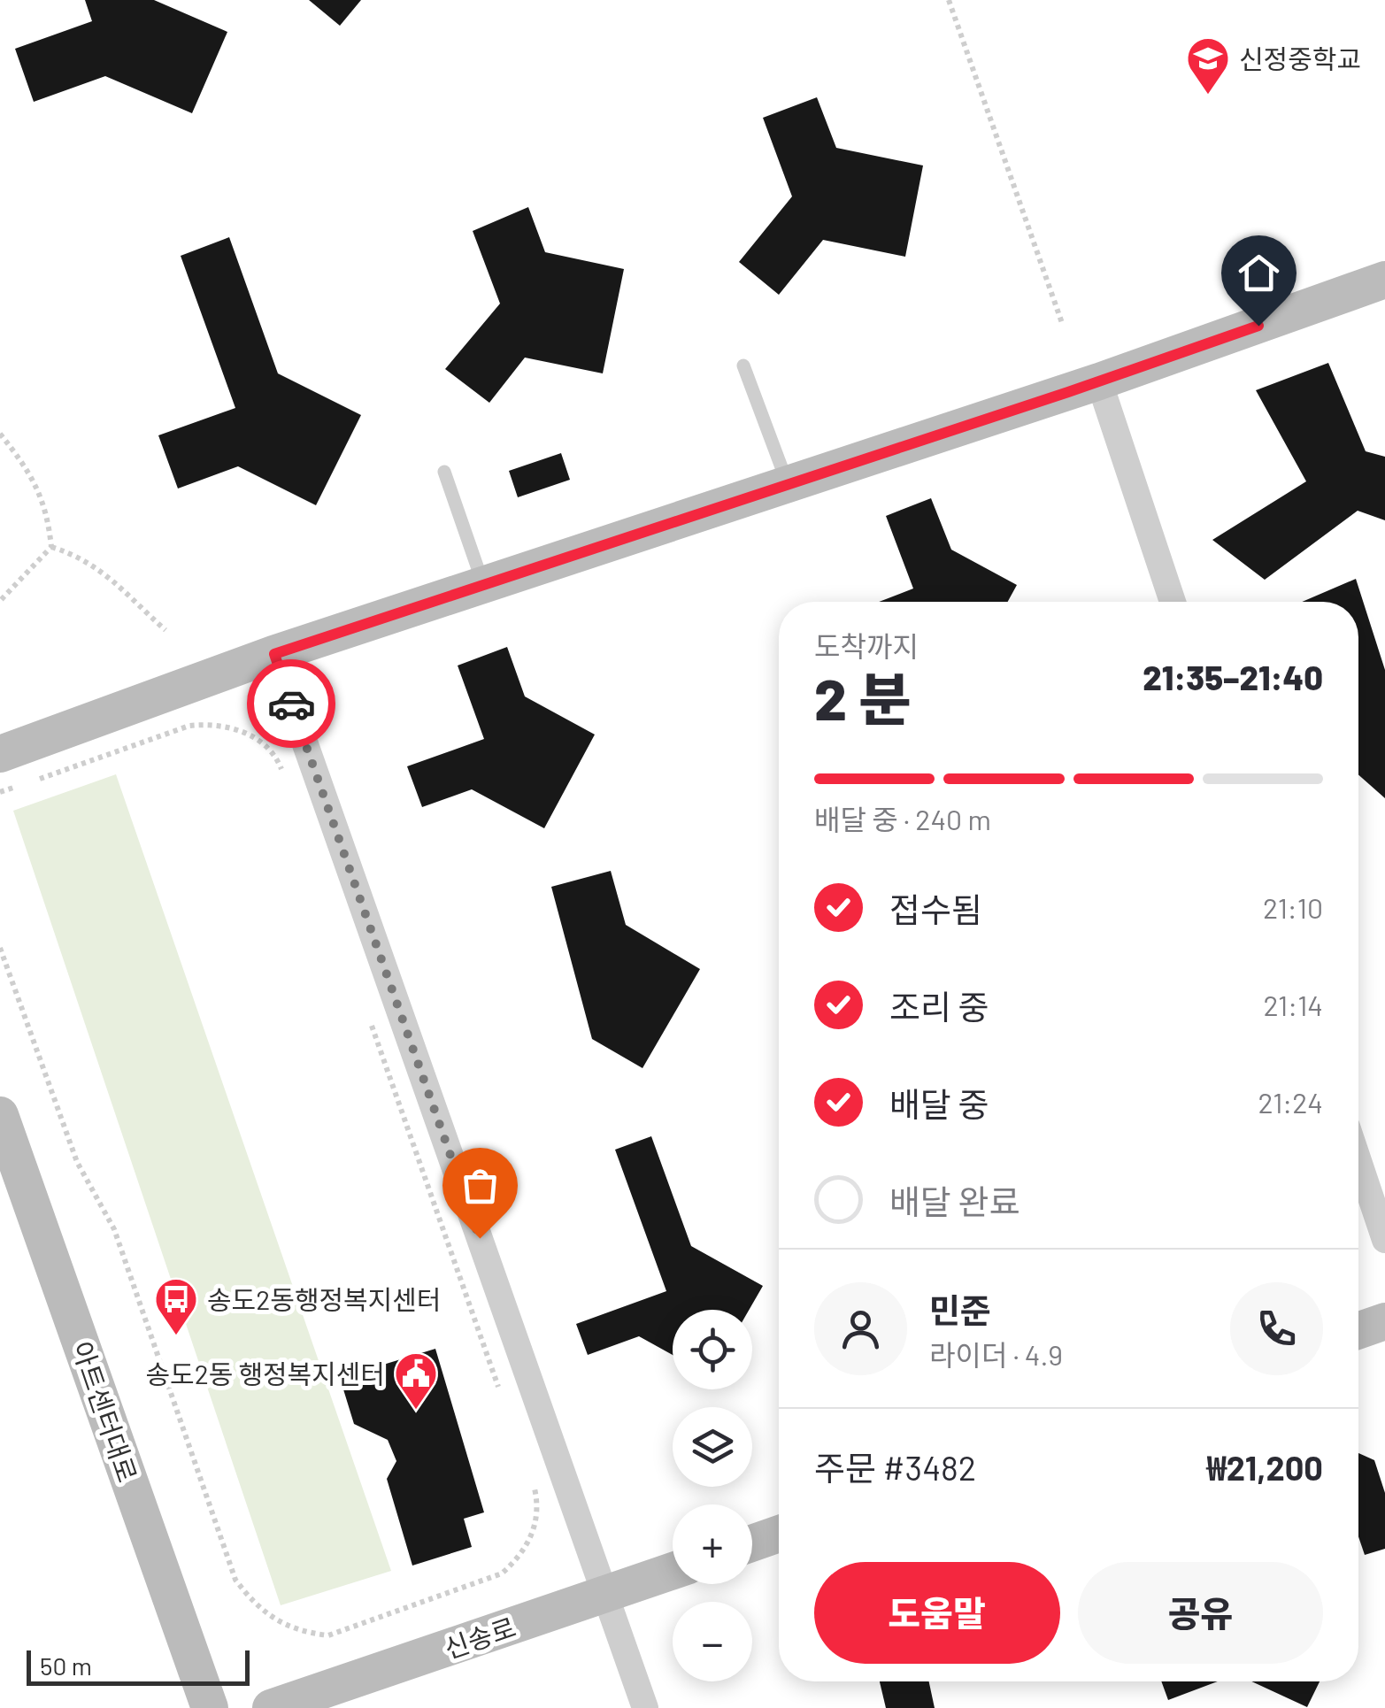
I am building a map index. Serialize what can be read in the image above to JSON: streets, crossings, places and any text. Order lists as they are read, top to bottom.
{
  "streets": {
    "street": ["아트센터대로", "신송로"]
  },
  "places": {
    "school or university": ["신정중학교"],
    "bus stop": ["송도2동행정복지센터"],
    "public building": ["송도2동 행정복지센터"]
  },
  "scale_bar": "50 m",
  "page": {
    "heading": ["2 분", "도착까지", "21:35–21:40"],
    "panel": [
      "민준",
      "라이더 · 4.9",
      "주문 #3482",
      "₩21,200"
    ],
    "bar": "배달 중 · 240 m",
    "list": [
      ["접수됨", "21:10"],
      ["조리 중", "21:14"],
      ["배달 중", "21:24"],
      "배달 완료"
    ],
    "map_buttons": ["+", "−"],
    "buttons": ["도움말", "공유"],
    "scale": "50 m"
  }
}
